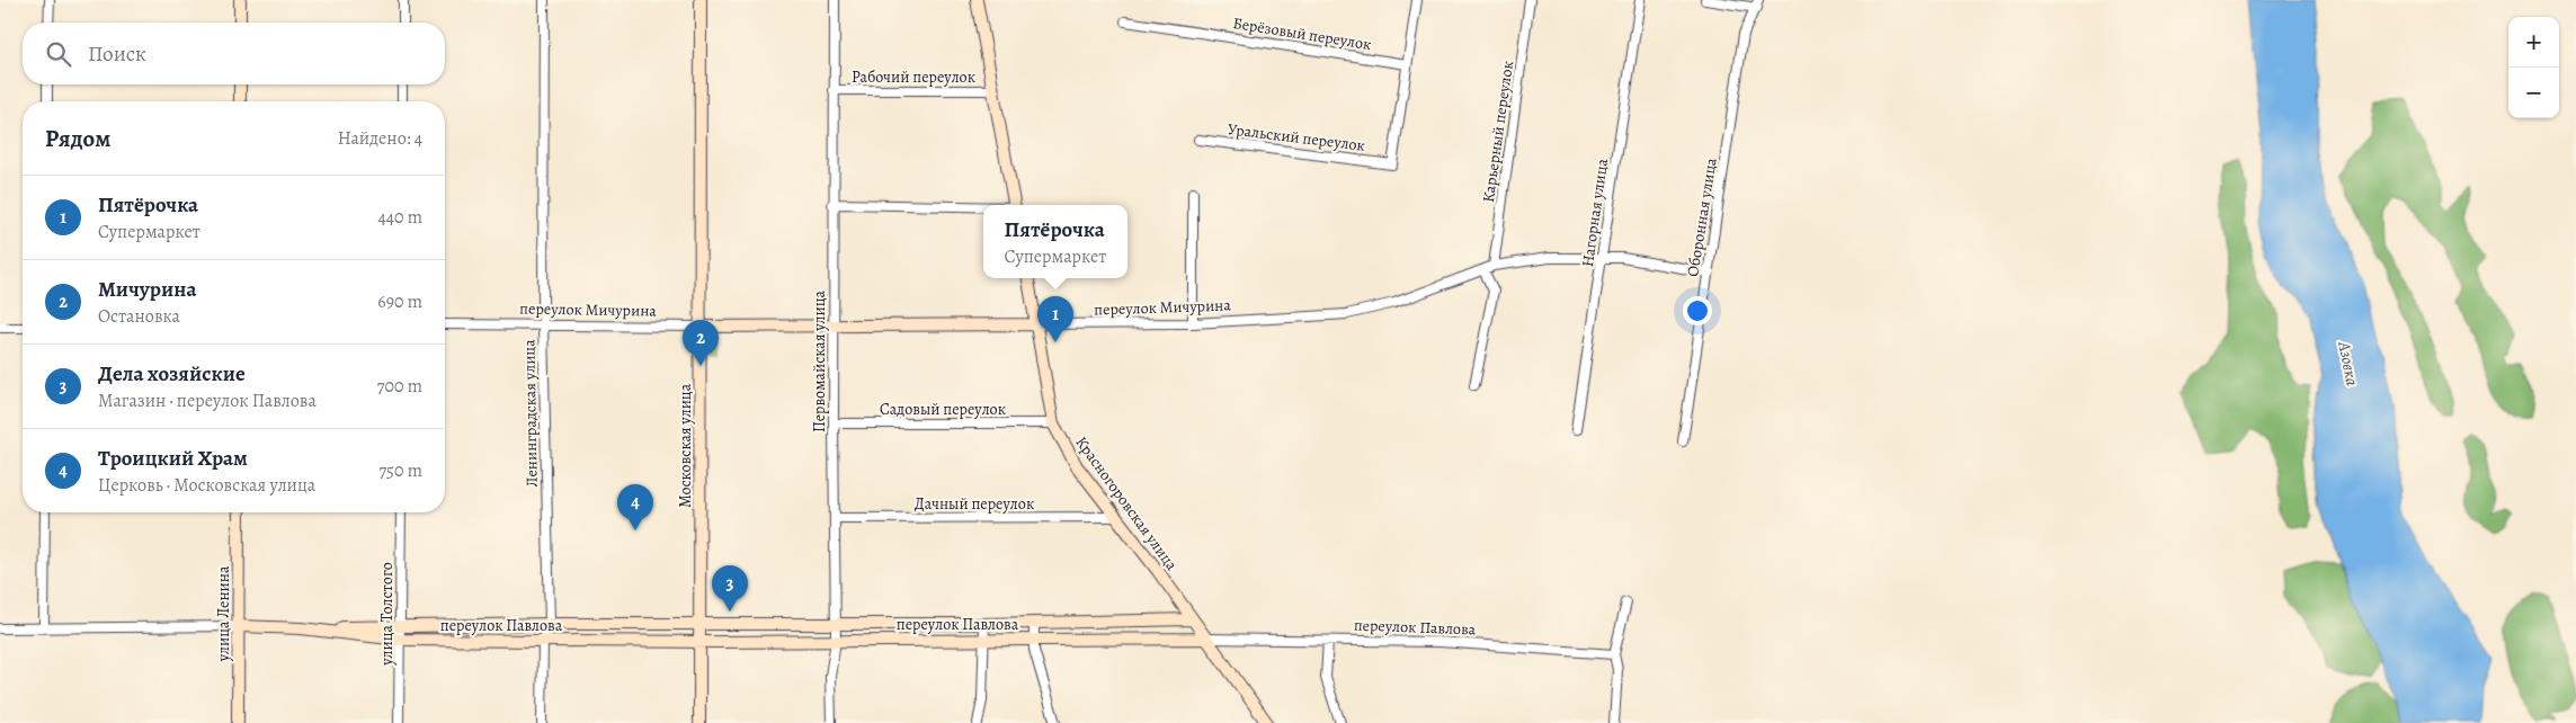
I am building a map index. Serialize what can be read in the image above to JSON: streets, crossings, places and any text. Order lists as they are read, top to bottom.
{
  "streets": {
    "street": [
      "Берёзовый переулок",
      "Рабочий переулок",
      "Карьерный переулок",
      "Уральский переулок",
      "Нагорная улица",
      "Оборонная улица",
      "переулок Мичурина",
      "Первомайская улица",
      "Садовый переулок",
      "Ленинградская улица",
      "Московская улица",
      "Дачный переулок",
      "Красногоровская улица",
      "улица Ленина",
      "улица Толстого",
      "переулок Павлова"
    ]
  },
  "crossings": [
    ["Берёзовый переулок", "Уральский переулок"],
    ["Рабочий переулок", "Первомайская улица"],
    ["Карьерный переулок", "переулок Мичурина"],
    ["Нагорная улица", "переулок Мичурина"],
    ["Оборонная улица", "переулок Мичурина"],
    ["переулок Мичурина", "Первомайская улица"],
    ["переулок Мичурина", "Ленинградская улица"],
    ["переулок Мичурина", "Московская улица"],
    ["переулок Мичурина", "Красногоровская улица"],
    ["Первомайская улица", "Садовый переулок"],
    ["Первомайская улица", "Дачный переулок"],
    ["Первомайская улица", "переулок Павлова"],
    ["Садовый переулок", "Красногоровская улица"],
    ["Ленинградская улица", "переулок Павлова"],
    ["Московская улица", "переулок Павлова"],
    ["Дачный переулок", "Красногоровская улица"],
    ["Красногоровская улица", "переулок Павлова"],
    ["улица Ленина", "переулок Павлова"],
    ["улица Толстого", "переулок Павлова"]
  ],
  "water": ["Азовка"],
  "page": {
    "map_buttons": ["+", "−"],
    "search": "Поиск",
    "heading": ["Рядом", "Найдено: 4"],
    "list": [
      {
        "mark": "1",
        "name": "Пятёрочка",
        "note": "Супермаркет",
        "value": "440 m"
      },
      {
        "mark": "2",
        "name": "Мичурина",
        "note": "Остановка",
        "value": "690 m"
      },
      {
        "mark": "3",
        "name": "Дела хозяйские",
        "note": "Магазин · переулок Павлова",
        "value": "700 m"
      },
      {
        "mark": "4",
        "name": "Троицкий Храм",
        "note": "Церковь · Московская улица",
        "value": "750 m"
      }
    ],
    "popup": ["Пятёрочка", "Супермаркет"],
    "pins": [
      "1",
      "2",
      "4",
      "3"
    ]
  }
}
